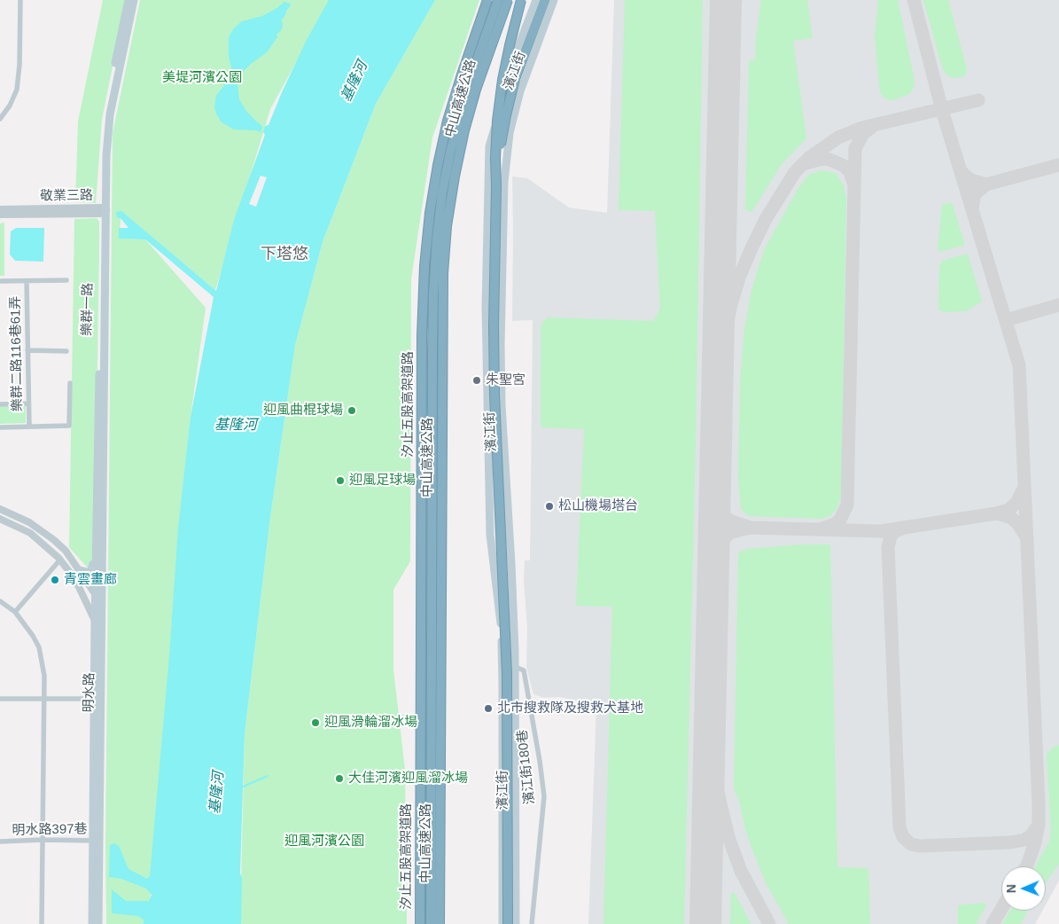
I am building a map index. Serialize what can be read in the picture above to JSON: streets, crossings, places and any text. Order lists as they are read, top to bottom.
{
  "streets": {
    "highway": ["中山高速公路", "汐止五股高架道路"],
    "main road": ["濱江街", "樂群一路", "明水路"],
    "street": [
      "敬業三路",
      "樂群二路116巷61弄",
      "濱江街180巷",
      "明水路397巷"
    ]
  },
  "crossings": [
    ["濱江街", "濱江街180巷"],
    ["敬業三路", "樂群一路"],
    ["樂群一路", "明水路"],
    ["明水路", "明水路397巷"]
  ],
  "districts": ["下塔悠"],
  "water": ["基隆河"],
  "parks": ["美堤河濱公園", "迎風河濱公園"],
  "places": [
    "朱聖宮",
    "迎風曲棍球場",
    "迎風足球場",
    "松山機場塔台",
    "青雲畫廊",
    "北市搜救隊及搜救犬基地",
    "迎風滑輪溜冰場",
    "大佳河濱迎風溜冰場"
  ],
  "north": "left"
}
